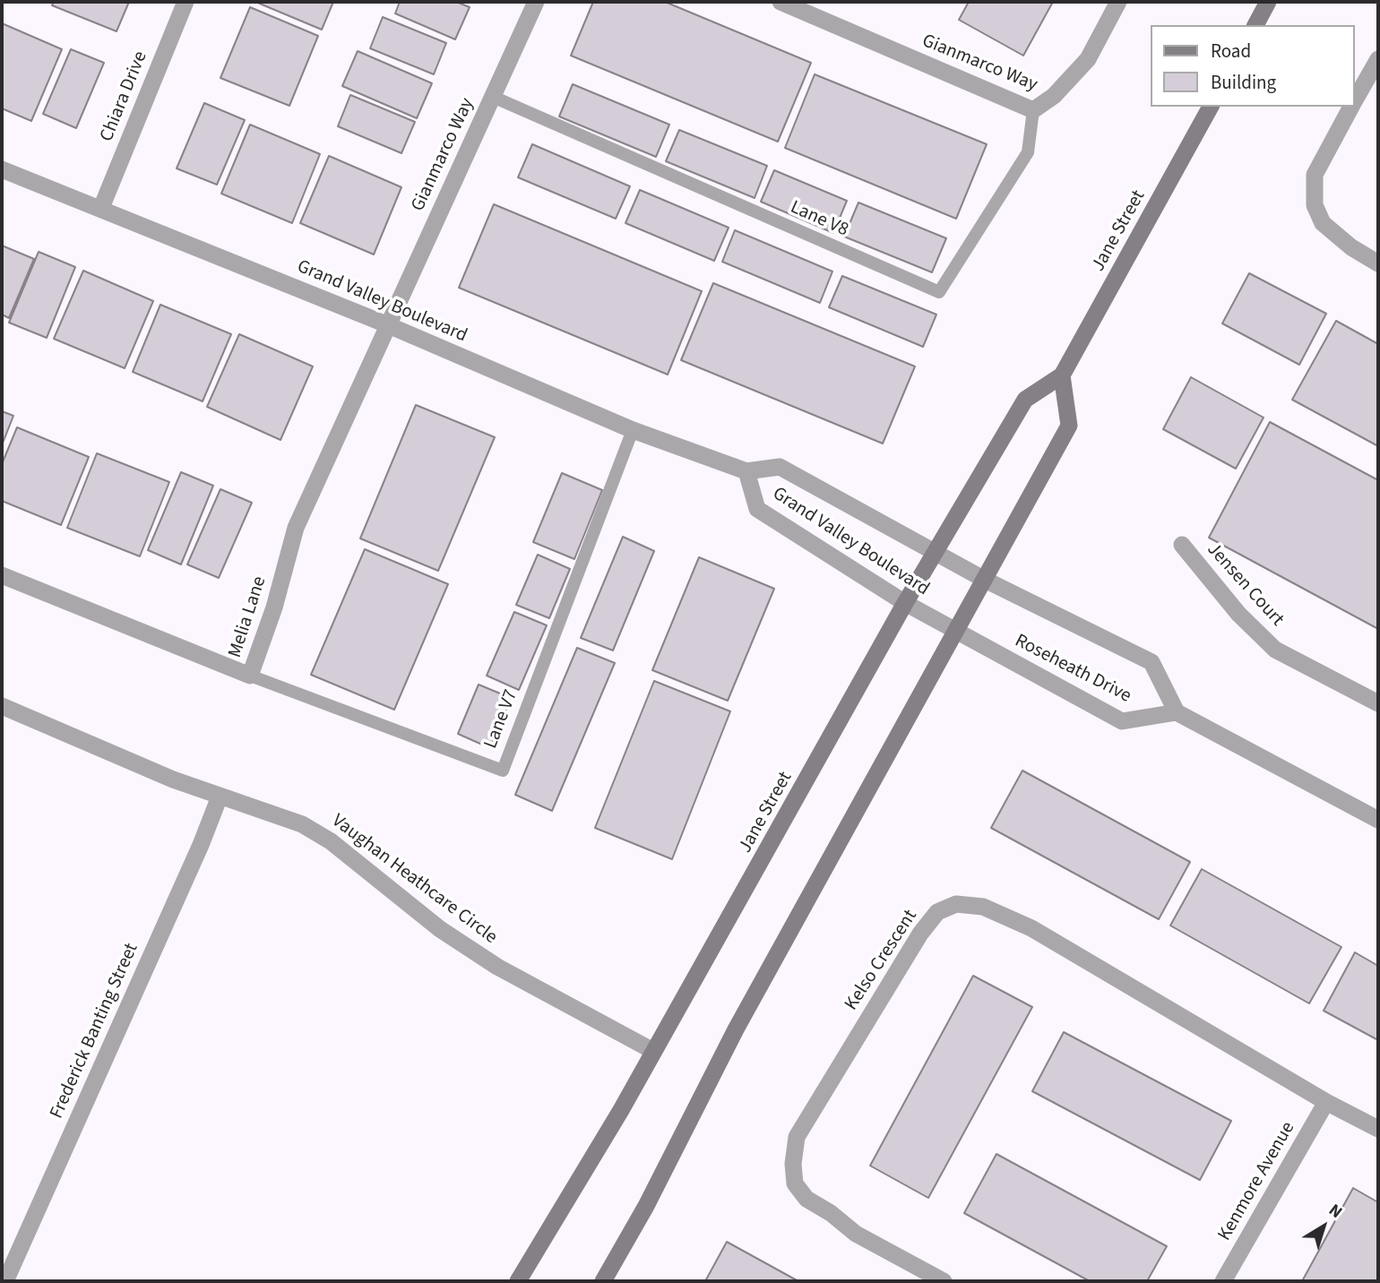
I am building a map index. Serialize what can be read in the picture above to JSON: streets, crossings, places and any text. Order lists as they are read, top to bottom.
{
  "streets": {
    "main road": ["Jane Street"],
    "street": [
      "Gianmarco Way",
      "Chiara Drive",
      "Grand Valley Boulevard",
      "Jensen Court",
      "Melia Lane",
      "Roseheath Drive",
      "Vaughan Heathcare Circle",
      "Kelso Crescent",
      "Frederick Banting Street",
      "Kenmore Avenue"
    ],
    "lane": ["Lane V8", "Lane V7"]
  },
  "crossings": [
    ["Gianmarco Way", "Lane V8"],
    ["Gianmarco Way", "Grand Valley Boulevard"],
    ["Gianmarco Way", "Melia Lane"],
    ["Chiara Drive", "Grand Valley Boulevard"],
    ["Jane Street", "Grand Valley Boulevard"],
    ["Jane Street", "Vaughan Heathcare Circle"],
    ["Grand Valley Boulevard", "Melia Lane"],
    ["Grand Valley Boulevard", "Roseheath Drive"],
    ["Grand Valley Boulevard", "Lane V7"],
    ["Melia Lane", "Lane V7"],
    ["Vaughan Heathcare Circle", "Frederick Banting Street"],
    ["Kelso Crescent", "Kenmore Avenue"]
  ],
  "legend": ["Road", "Building"],
  "north": "top right"
}
